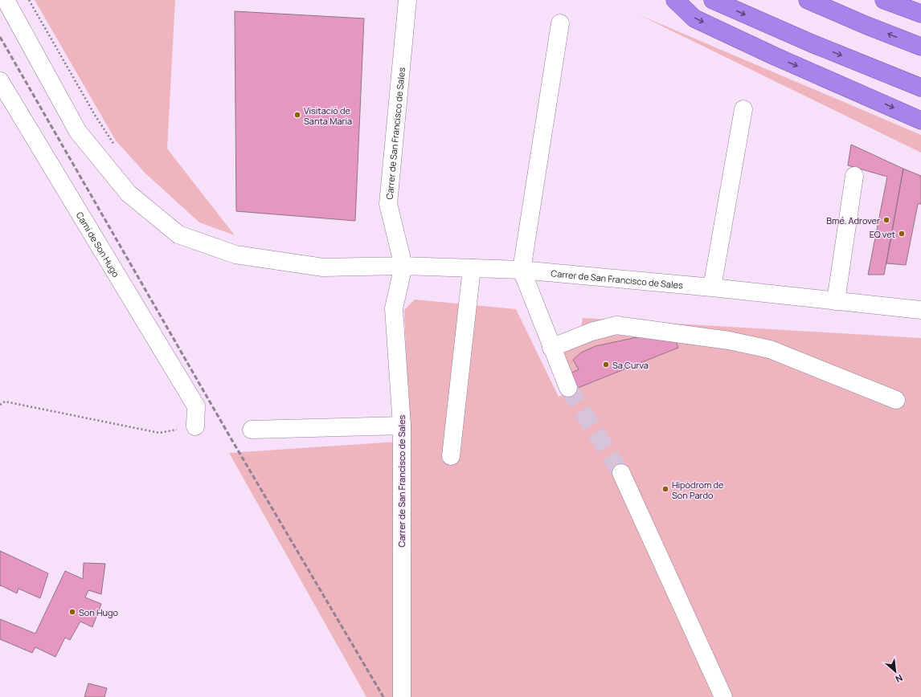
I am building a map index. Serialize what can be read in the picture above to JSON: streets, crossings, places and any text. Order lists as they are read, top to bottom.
{
  "streets": {
    "street": ["Carrer de San Francisco de Sales", "Camí de Son Hugo"]
  },
  "places": [
    "Visitació de Santa Maria",
    "Bmé. Adrover",
    "EQ vet",
    "Sa Curva",
    "Hipòdrom de Son Pardo",
    "Son Hugo"
  ],
  "north": "bottom right"
}
